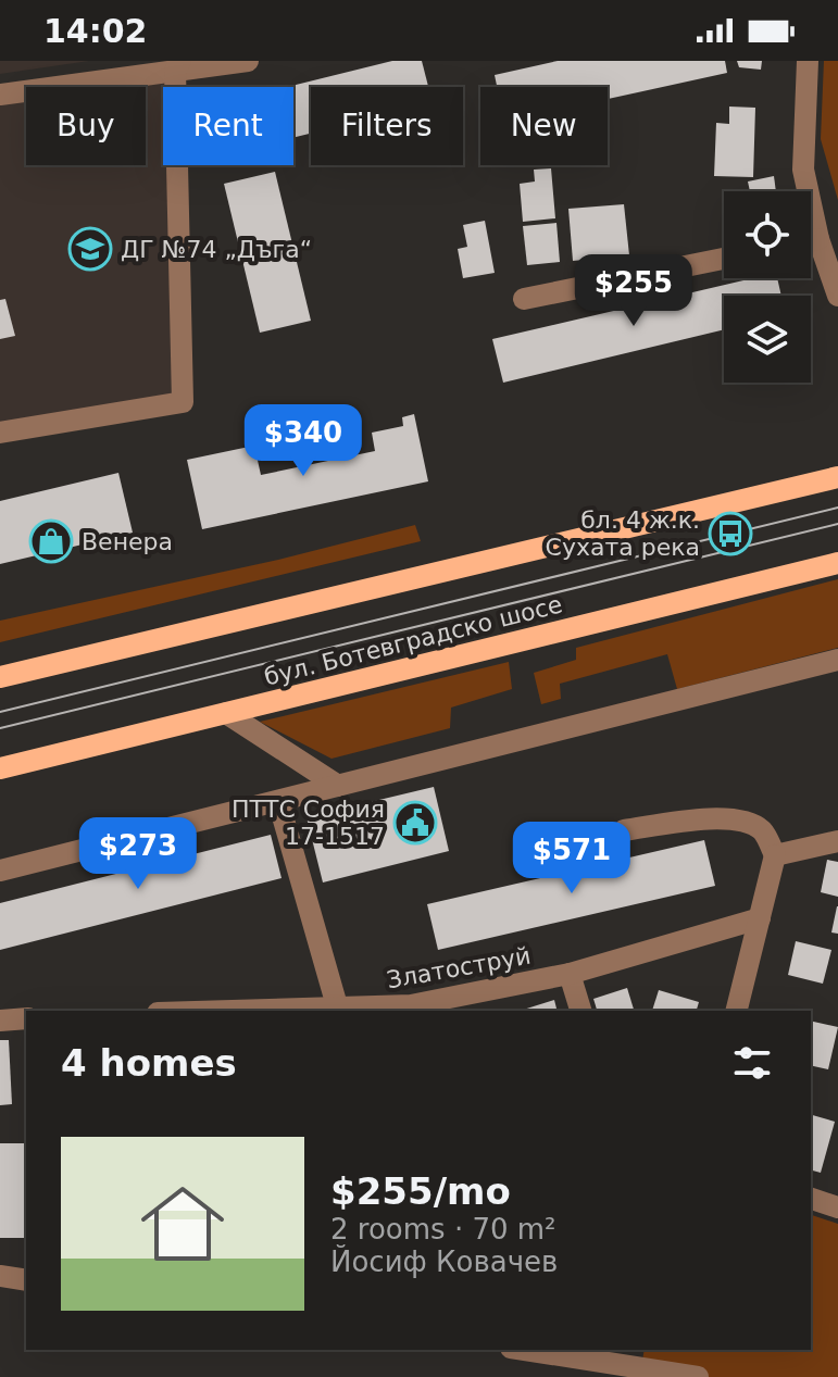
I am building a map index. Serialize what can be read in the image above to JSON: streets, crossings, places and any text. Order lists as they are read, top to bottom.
{
  "streets": {
    "main road": ["бул. Ботевградско шосе"],
    "street": ["Златоструй"]
  },
  "places": {
    "school or university": ["ДГ №74 „Дъга“"],
    "bus stop": ["бл. 4 ж.к. Сухата река"],
    "shop": ["Венера"],
    "public building": ["ПТТС София 17-1517"]
  },
  "page": {
    "status": "14:02",
    "chip": [
      "Buy",
      "Rent",
      "Filters",
      "New"
    ],
    "price": [
      "$255",
      "$340",
      "$273",
      "$571"
    ],
    "heading": "4 homes",
    "list": [
      {
        "name": "$255/mo",
        "note": "2 rooms · 70 m² · Йосиф Ковачев"
      }
    ]
  }
}
